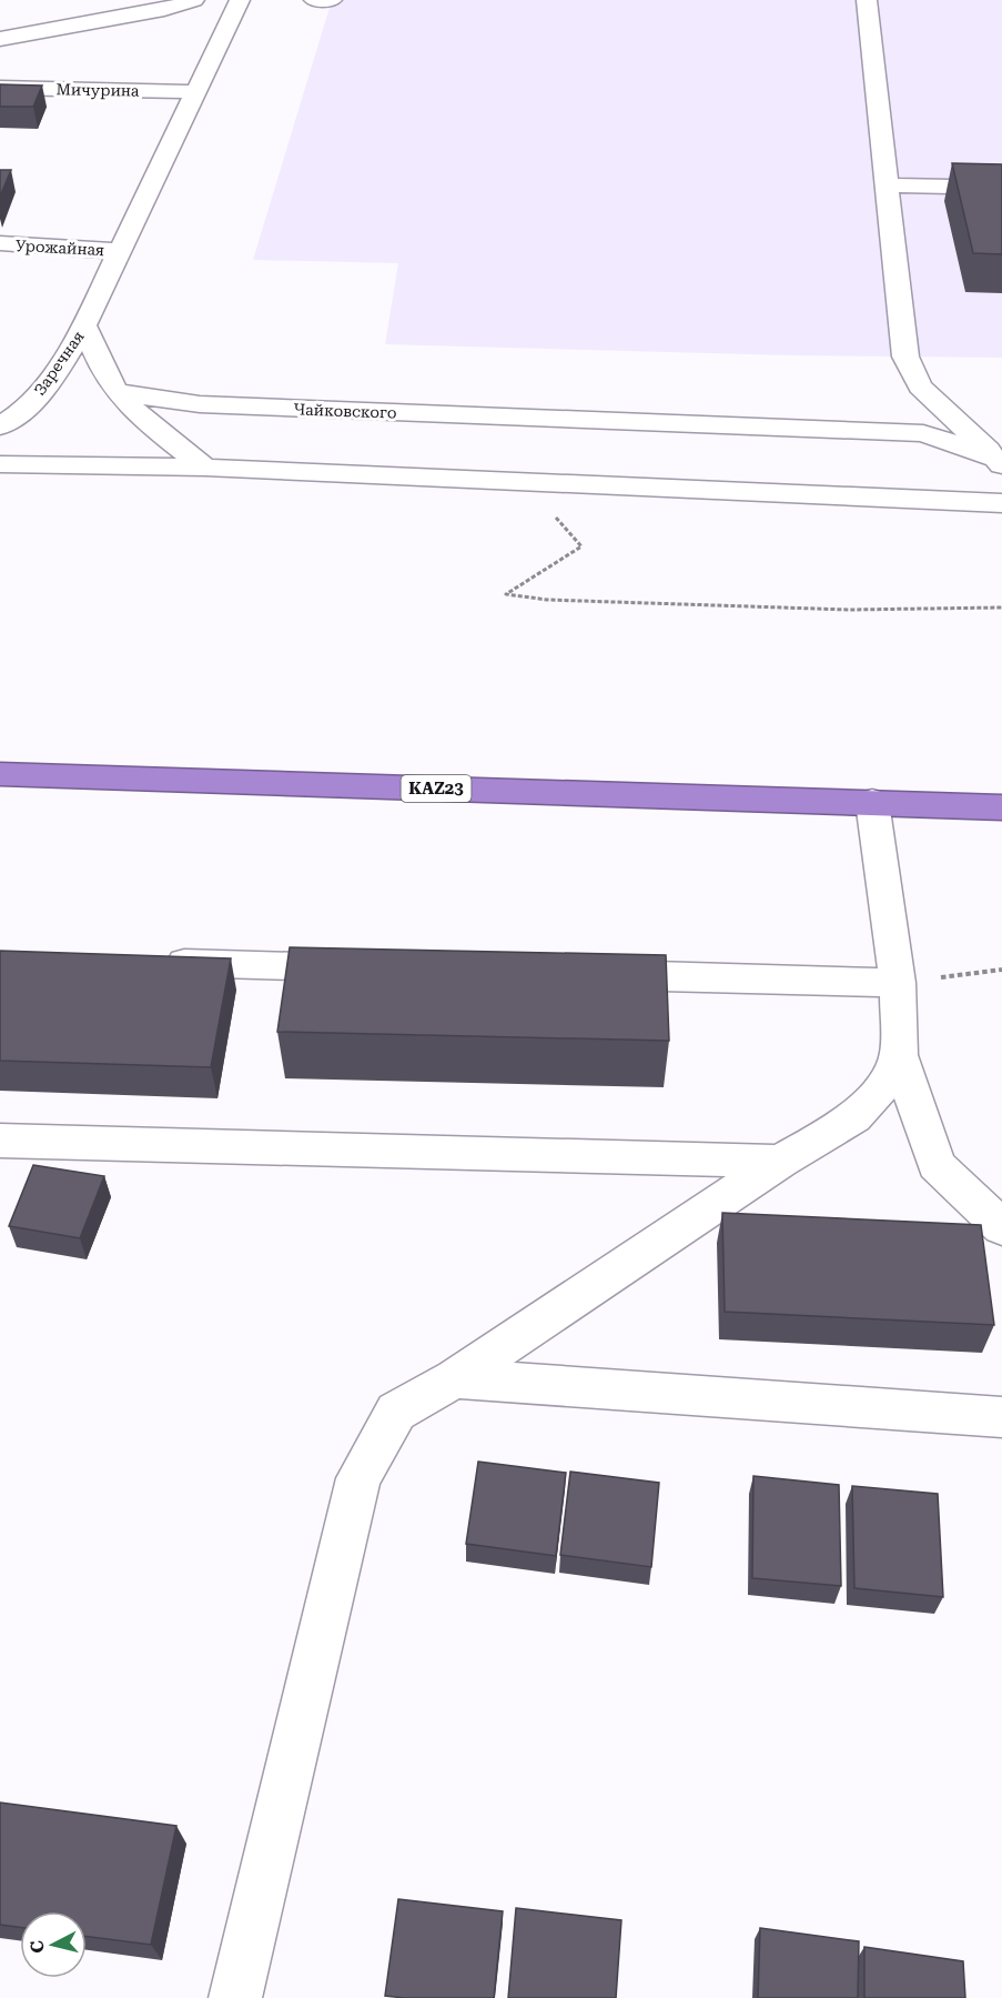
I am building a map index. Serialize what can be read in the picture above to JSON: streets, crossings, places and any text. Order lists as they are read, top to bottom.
{
  "streets": {
    "highway": ["KAZ23"],
    "street": [
      "Мичурина",
      "Урожайная",
      "Заречная",
      "Чайковского"
    ]
  },
  "north": "left"
}
